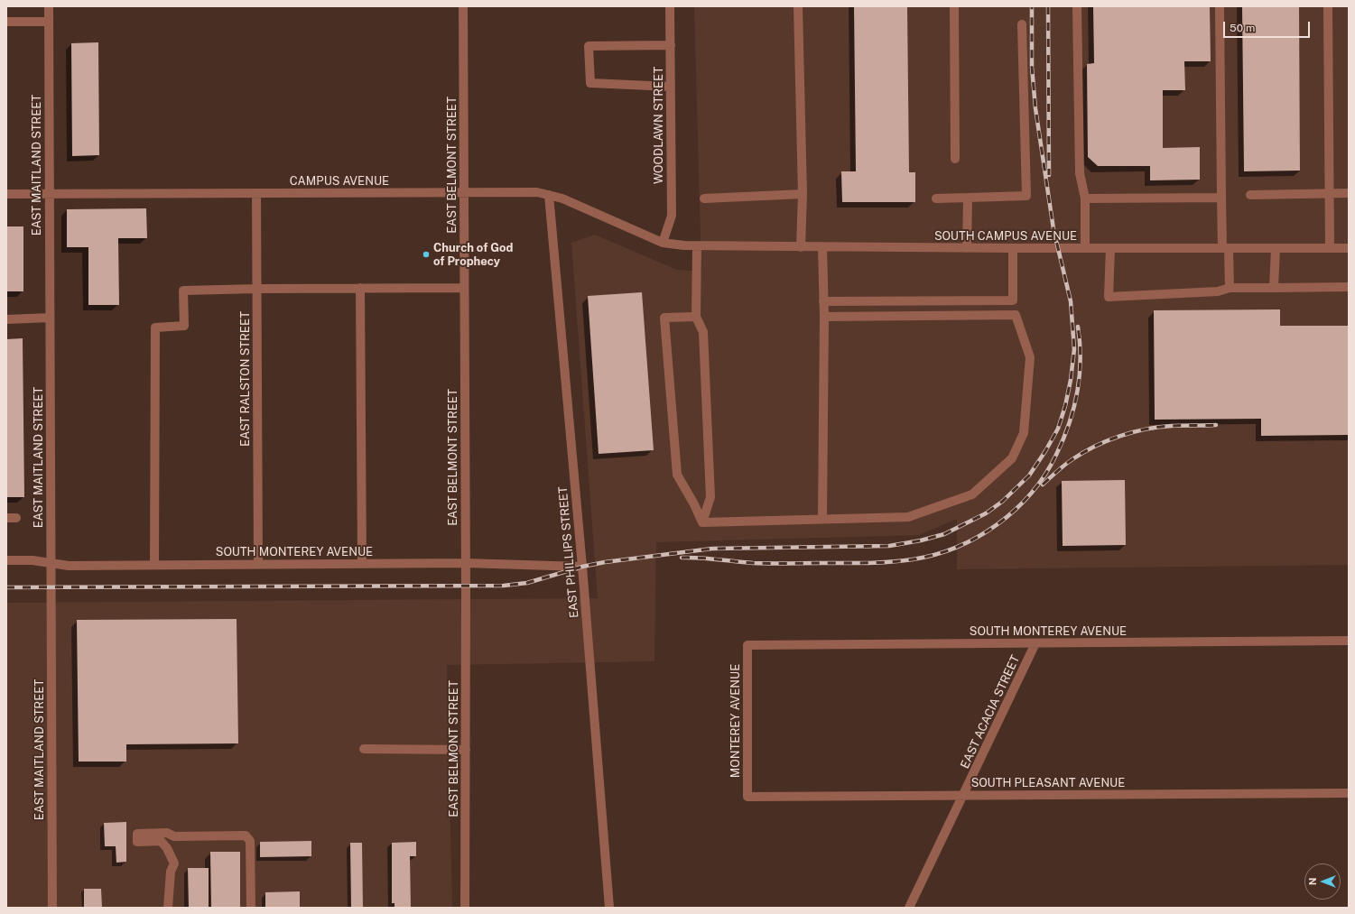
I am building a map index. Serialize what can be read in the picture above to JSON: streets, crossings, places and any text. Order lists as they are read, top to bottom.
{
  "streets": {
    "street": [
      "WOODLAWN STREET",
      "EAST MAITLAND STREET",
      "EAST BELMONT STREET",
      "CAMPUS AVENUE",
      "SOUTH CAMPUS AVENUE",
      "EAST RALSTON STREET",
      "SOUTH MONTEREY AVENUE",
      "EAST PHILLIPS STREET",
      "EAST ACACIA STREET",
      "MONTEREY AVENUE",
      "SOUTH PLEASANT AVENUE"
    ]
  },
  "crossings": [
    ["WOODLAWN STREET", "CAMPUS AVENUE"],
    ["WOODLAWN STREET", "SOUTH CAMPUS AVENUE"],
    ["EAST MAITLAND STREET", "CAMPUS AVENUE"],
    ["EAST MAITLAND STREET", "SOUTH MONTEREY AVENUE"],
    ["EAST BELMONT STREET", "CAMPUS AVENUE"],
    ["EAST BELMONT STREET", "SOUTH MONTEREY AVENUE"],
    ["CAMPUS AVENUE", "SOUTH CAMPUS AVENUE"],
    ["CAMPUS AVENUE", "EAST RALSTON STREET"],
    ["CAMPUS AVENUE", "EAST PHILLIPS STREET"],
    ["EAST RALSTON STREET", "SOUTH MONTEREY AVENUE"],
    ["SOUTH MONTEREY AVENUE", "EAST PHILLIPS STREET"],
    ["SOUTH MONTEREY AVENUE", "EAST ACACIA STREET"],
    ["SOUTH MONTEREY AVENUE", "MONTEREY AVENUE"],
    ["EAST ACACIA STREET", "SOUTH PLEASANT AVENUE"],
    ["MONTEREY AVENUE", "SOUTH PLEASANT AVENUE"]
  ],
  "places": ["Church of God of Prophecy"],
  "scale_bar": "50 m",
  "north": "left"
}
